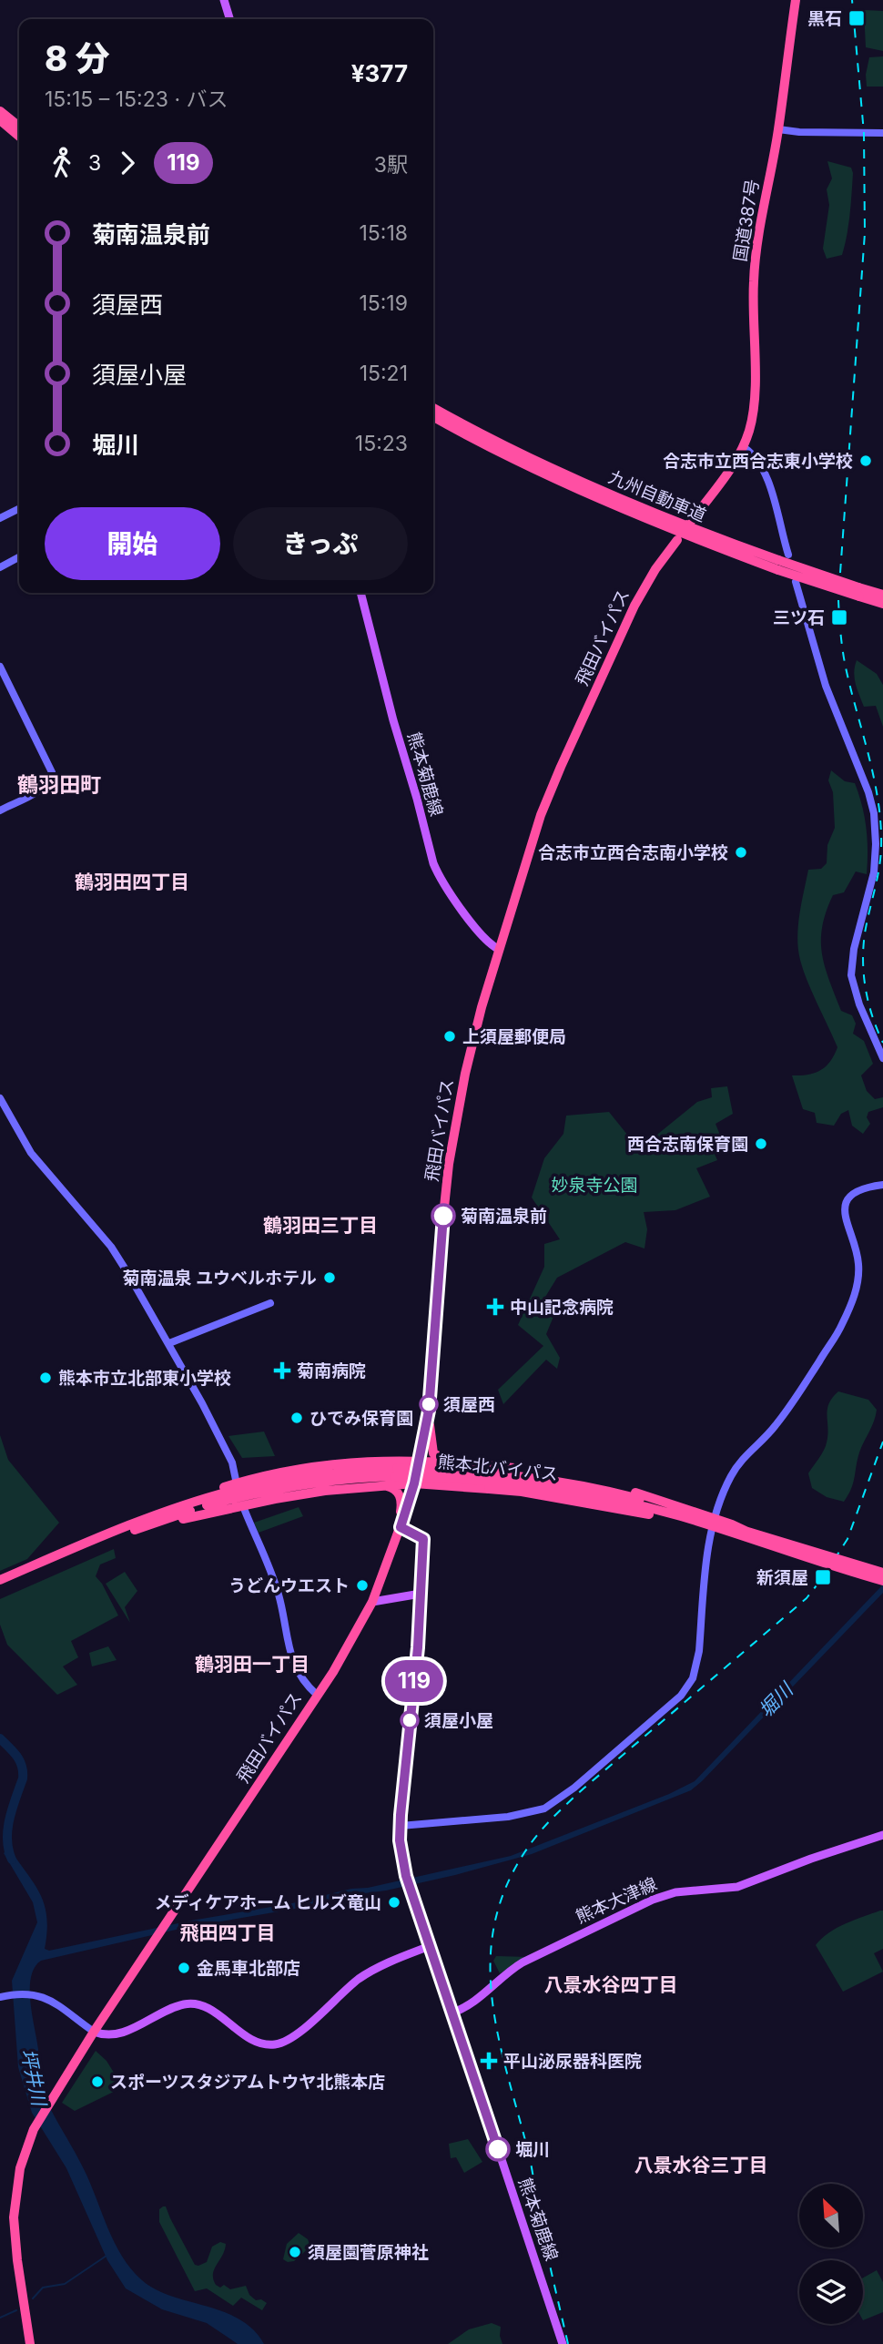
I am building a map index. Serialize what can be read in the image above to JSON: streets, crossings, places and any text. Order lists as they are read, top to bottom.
{
  "streets": {
    "highway": [
      "国道387号",
      "九州自動車道",
      "飛田バイパス",
      "熊本北バイパス"
    ],
    "main road": ["熊本菊鹿線", "熊本大津線"]
  },
  "crossings": [
    ["飛田バイパス", "熊本菊鹿線"],
    ["熊本菊鹿線", "熊本大津線"]
  ],
  "districts": [
    "鶴羽田町",
    "鶴羽田四丁目",
    "鶴羽田三丁目",
    "鶴羽田一丁目",
    "飛田四丁目",
    "八景水谷四丁目",
    "八景水谷三丁目"
  ],
  "water": ["堀川", "坪井川"],
  "parks": ["妙泉寺公園"],
  "places": {
    "transit": ["黒石", "三ツ石", "新須屋"],
    "other": [
      "合志市立西合志東小学校",
      "合志市立西合志南小学校",
      "上須屋郵便局",
      "西合志南保育園",
      "菊南温泉前",
      "菊南温泉 ユウベルホテル",
      "熊本市立北部東小学校",
      "須屋西",
      "ひでみ保育園",
      "うどんウエスト",
      "須屋小屋",
      "メディケアホーム ヒルズ竜山",
      "金馬車北部店",
      "スポーツスタジアムトウヤ北熊本店",
      "堀川",
      "須屋園菅原神社"
    ],
    "health": ["中山記念病院", "菊南病院", "平山泌尿器科医院"]
  },
  "lines": ["bus line 119"],
  "north": "top left",
  "page": {
    "on_map": "119",
    "heading": ["8 分", "15:15 – 15:23 · バス", "¥377"],
    "legs": ["3", "119", "3駅"],
    "list": [
      {
        "name": "菊南温泉前",
        "value": "15:18"
      },
      {
        "name": "須屋西",
        "value": "15:19"
      },
      {
        "name": "須屋小屋",
        "value": "15:21"
      },
      {
        "name": "堀川",
        "value": "15:23"
      }
    ],
    "buttons": ["開始", "きっぷ"]
  }
}
